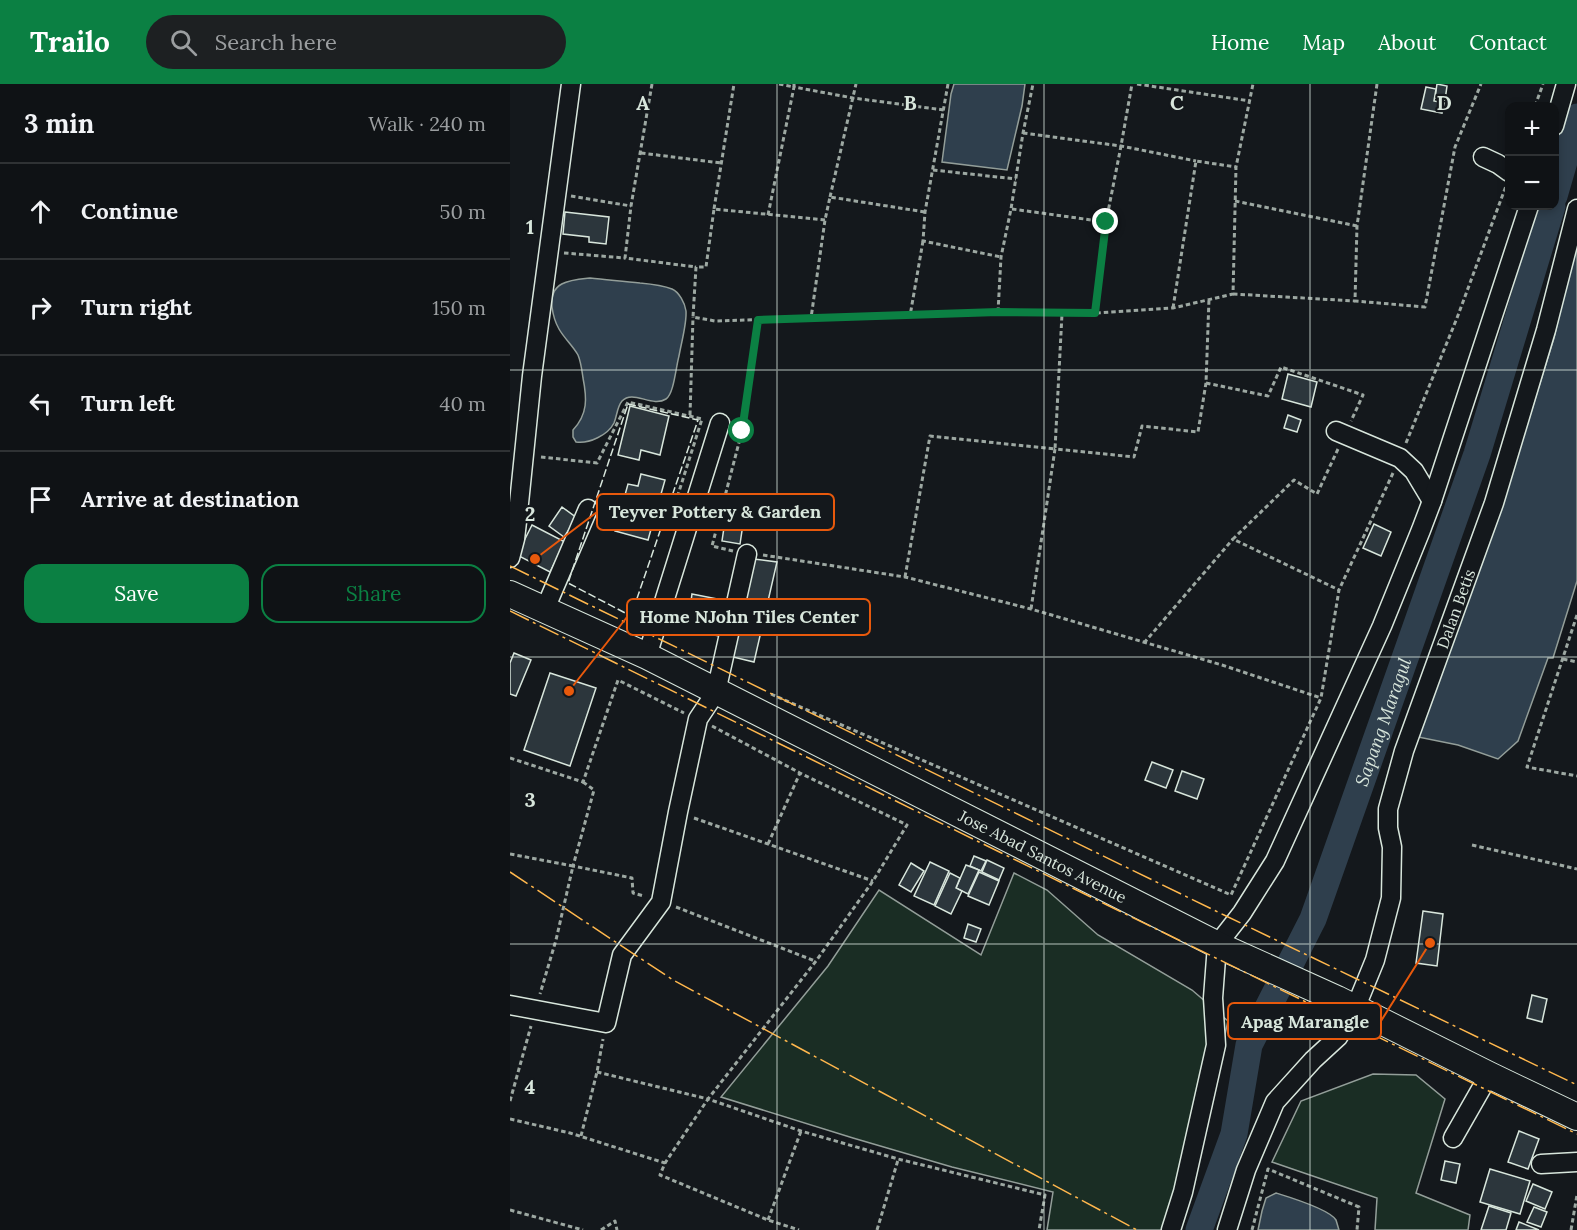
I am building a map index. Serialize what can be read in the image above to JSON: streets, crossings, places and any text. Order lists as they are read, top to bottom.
{
  "streets": {
    "highway": ["Jose Abad Santos Avenue"],
    "street": ["Dalan Betis"]
  },
  "crossings": [
    ["Dalan Betis", "Jose Abad Santos Avenue"]
  ],
  "water": ["Sapang Maragul"],
  "places": ["Teyver Pottery & Garden", "Home NJohn Tiles Center", "Apag Marangle"],
  "page": {
    "header": "Trailo",
    "search": "Search here",
    "nav": [
      "Home",
      "Map",
      "About",
      "Contact"
    ],
    "heading": ["3 min", "Walk · 240 m"],
    "map_buttons": ["+", "−"],
    "list": [
      ["Continue", "50 m"],
      ["Turn right", "150 m"],
      ["Turn left", "40 m"],
      "Arrive at destination"
    ],
    "buttons": ["Save", "Share"]
  },
  "grid": {
    "columns": [
      "A",
      "B",
      "C",
      "D"
    ],
    "rows": [
      "1",
      "2",
      "3",
      "4"
    ]
  }
}
